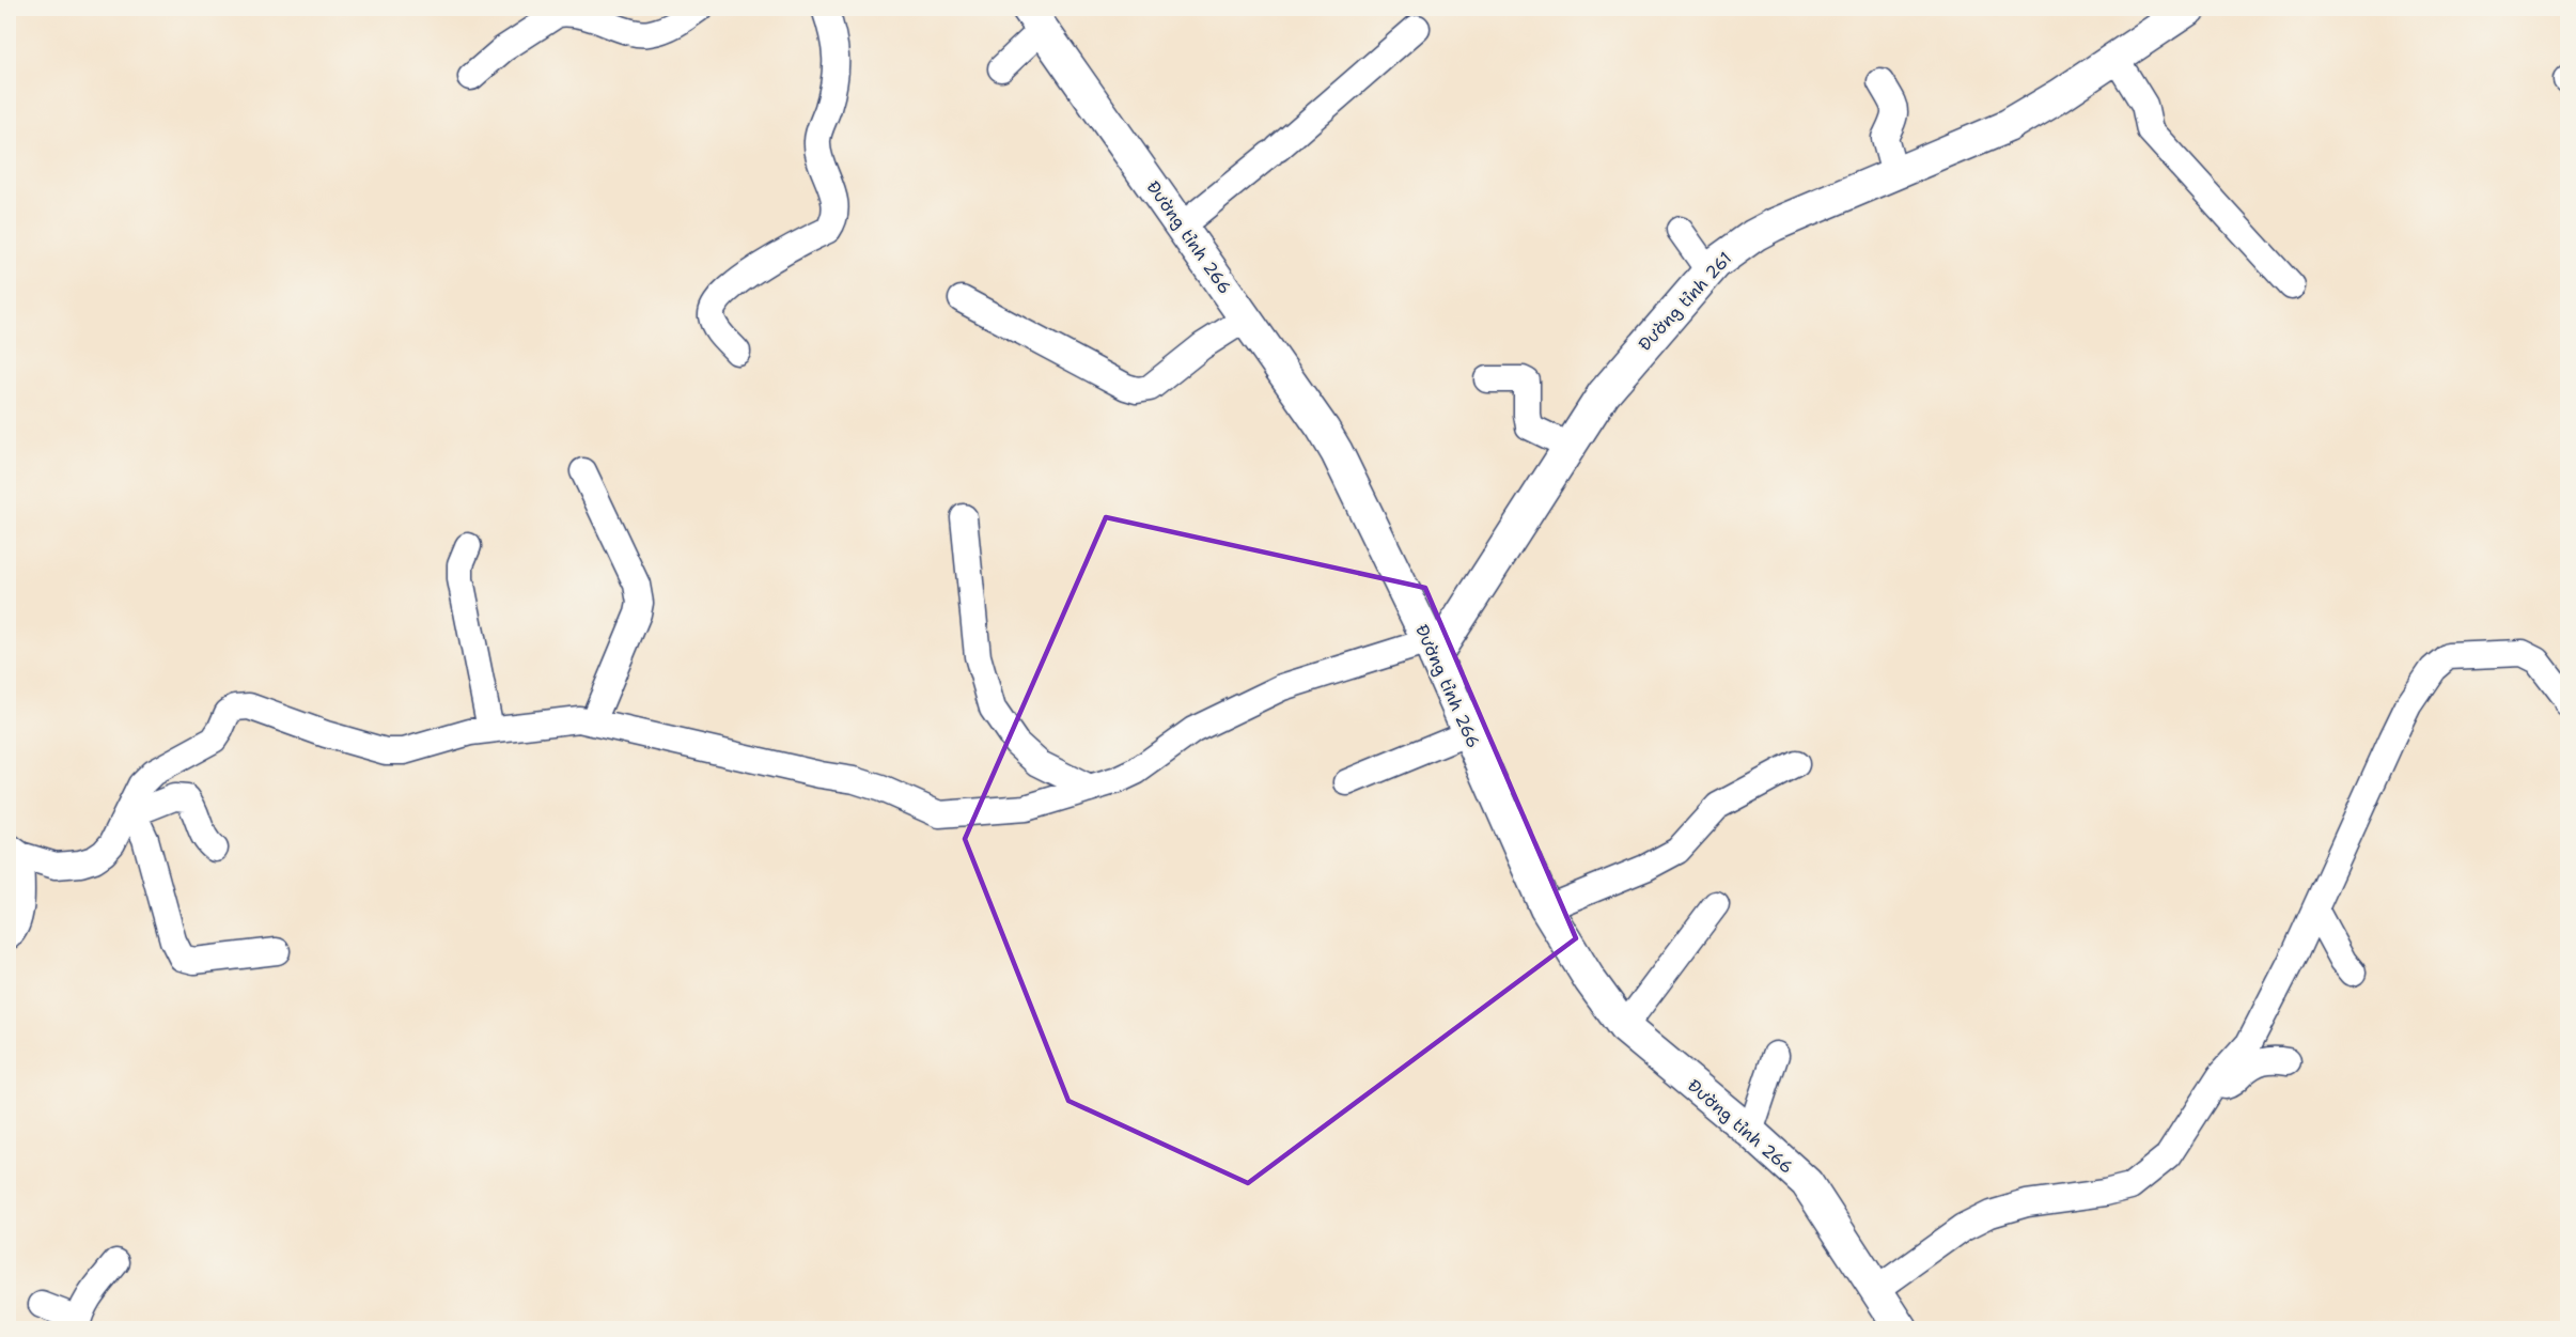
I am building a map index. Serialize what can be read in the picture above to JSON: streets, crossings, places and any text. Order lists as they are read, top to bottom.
{
  "streets": {
    "main road": ["Đường tỉnh 266", "Đường tỉnh 261"]
  },
  "crossings": [
    ["Đường tỉnh 266", "Đường tỉnh 261"]
  ]
}
